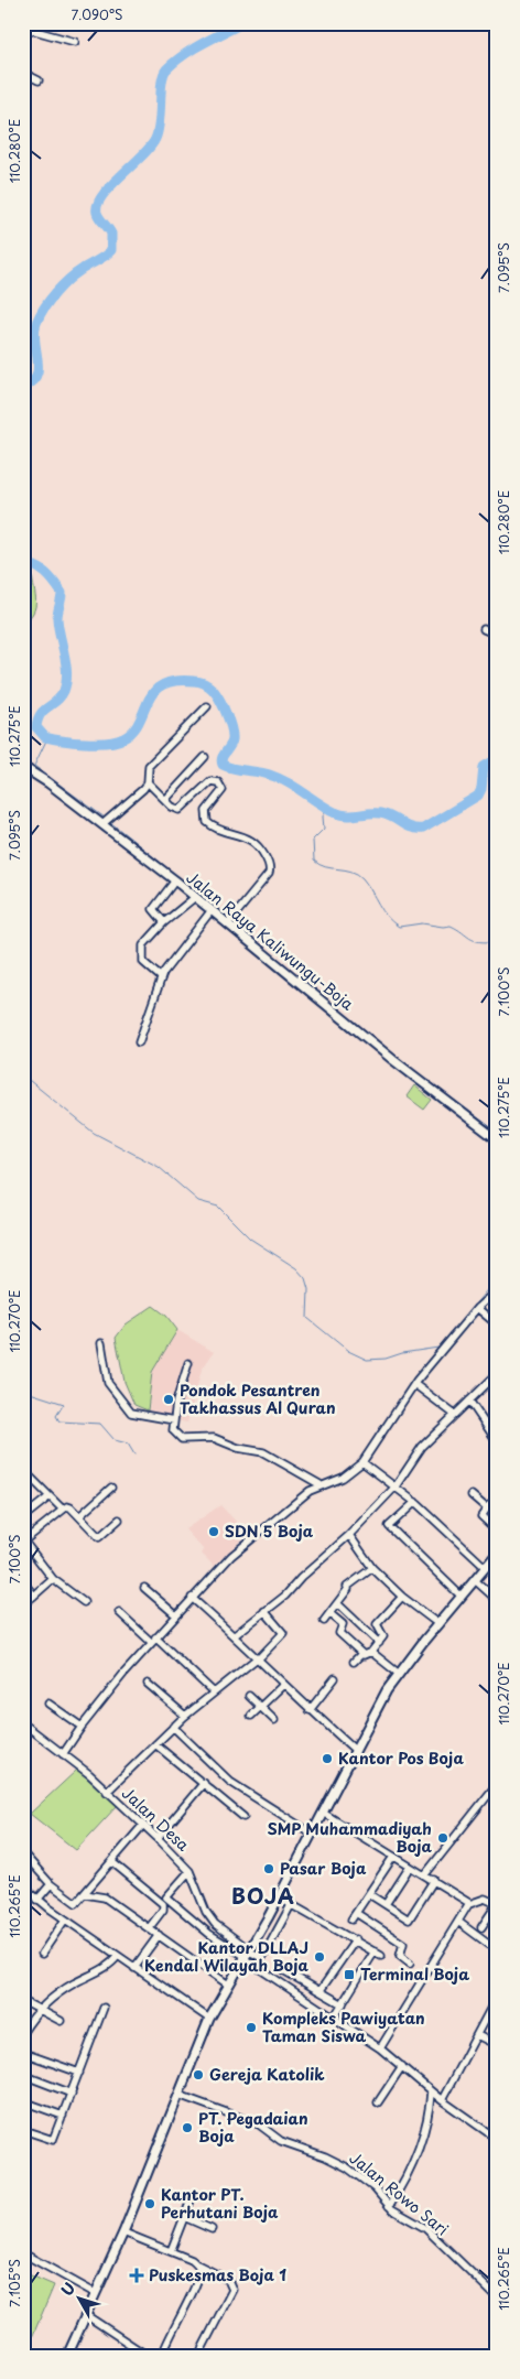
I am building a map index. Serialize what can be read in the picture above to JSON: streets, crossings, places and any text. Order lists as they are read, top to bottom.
{
  "streets": {
    "main road": ["Jalan Raya Kaliwungu-Boja"],
    "street": ["Jalan Desa", "Jalan Rowo Sari"]
  },
  "districts": ["BOJA"],
  "places": {
    "other": [
      "Pondok Pesantren Takhassus Al Quran",
      "SDN 5 Boja",
      "Kantor Pos Boja",
      "SMP Muhammadiyah Boja",
      "Pasar Boja",
      "Kantor DLLAJ Kendal Wilayah Boja",
      "Kompleks Pawiyatan Taman Siswa",
      "Gereja Katolik",
      "PT. Pegadaian Boja",
      "Kantor PT. Perhutani Boja"
    ],
    "transit": ["Terminal Boja"],
    "health": ["Puskesmas Boja 1"]
  },
  "north": "top left",
  "coordinates": [
    "7.090°S",
    "110.280°E",
    "7.095°S",
    "110.275°E",
    "7.100°S",
    "110.270°E",
    "110.265°E",
    "7.105°S"
  ]
}
